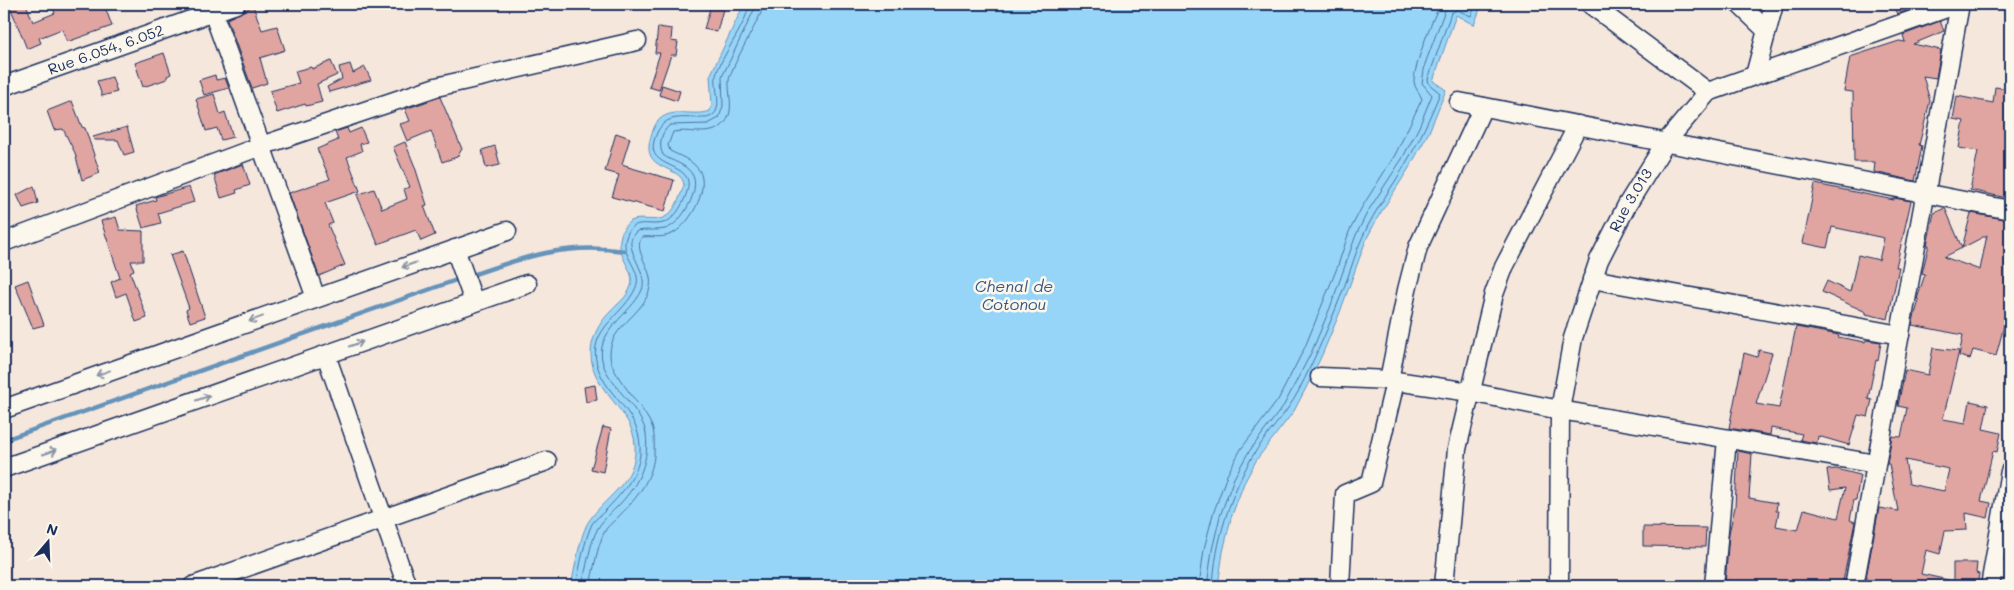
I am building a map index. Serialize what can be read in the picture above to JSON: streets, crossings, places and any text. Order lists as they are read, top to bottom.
{
  "streets": {
    "street": ["Rue 6.054, 6.052", "Rue 3.013"]
  },
  "water": ["Chenal de Cotonou"],
  "north": "top"
}
